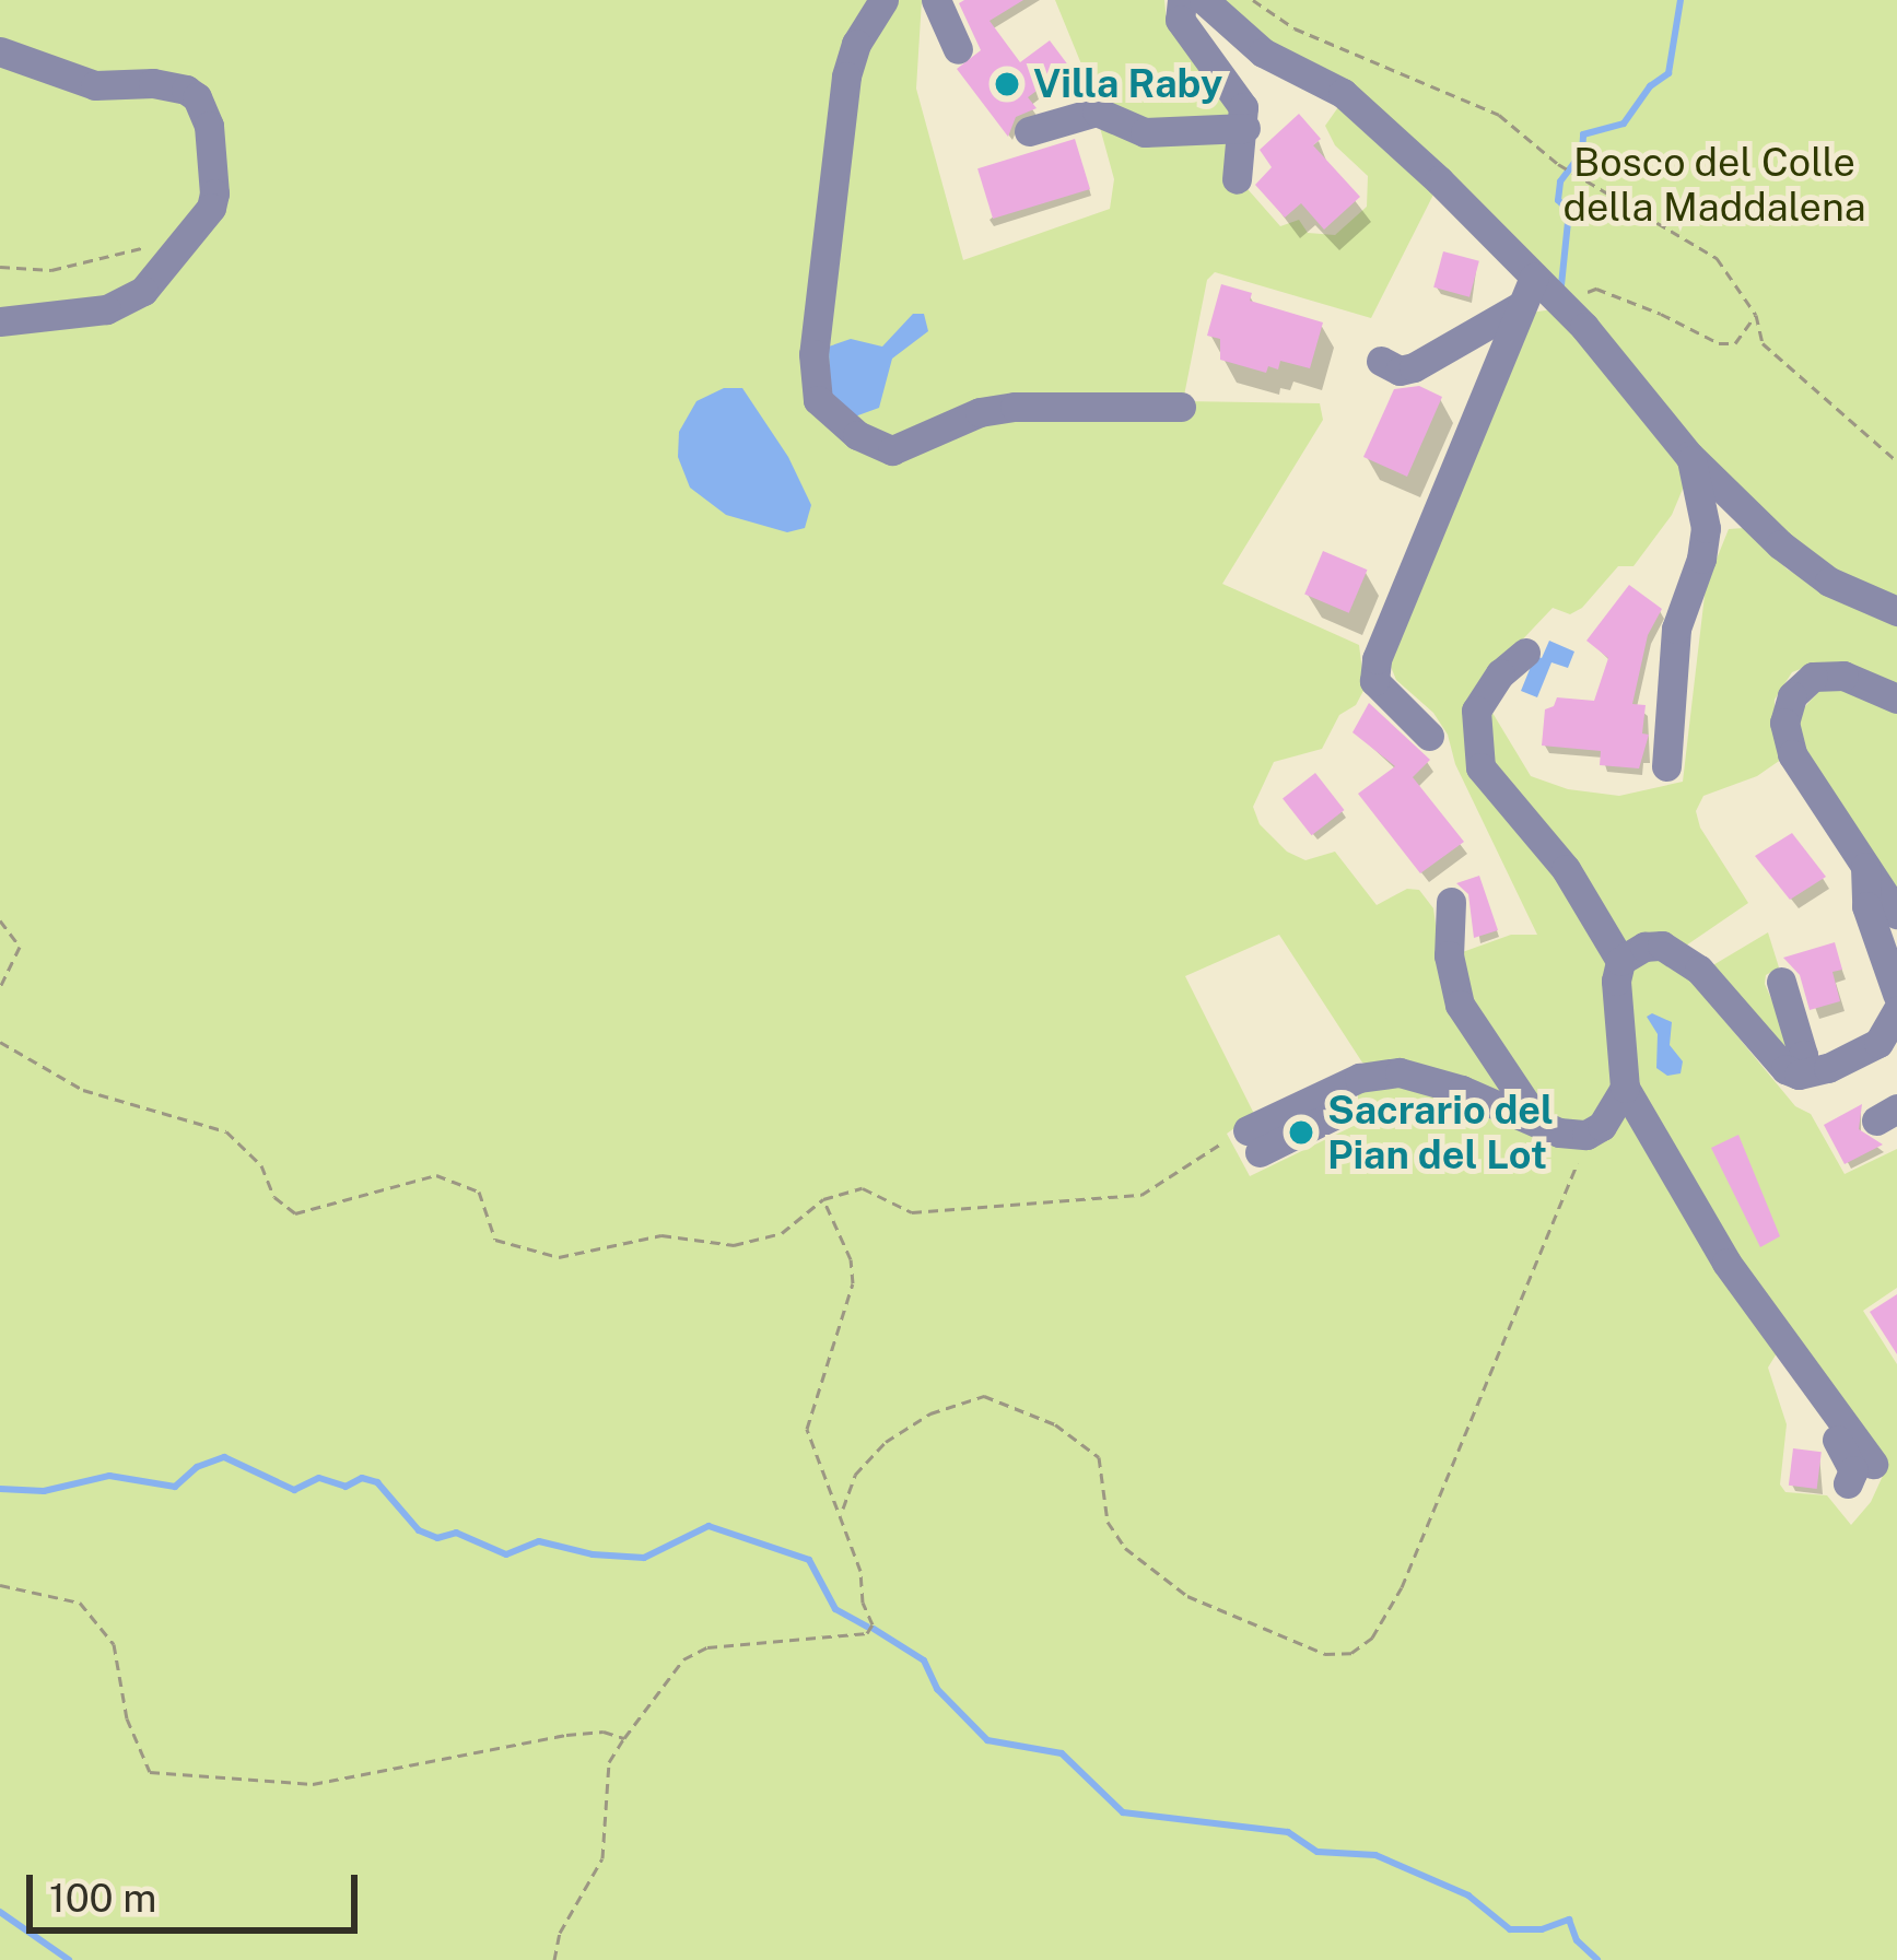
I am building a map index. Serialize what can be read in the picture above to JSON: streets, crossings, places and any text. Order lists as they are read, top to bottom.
{
  "parks": ["Bosco del Colle della Maddalena"],
  "places": ["Villa Raby", "Sacrario del Pian del Lot"],
  "scale_bar": "100 m"
}
